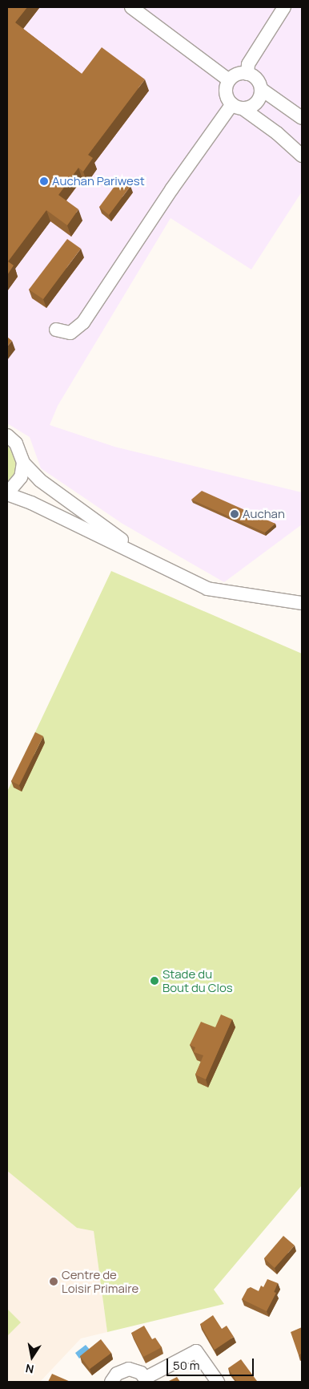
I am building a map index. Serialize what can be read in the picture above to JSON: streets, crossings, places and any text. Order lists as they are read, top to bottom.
{
  "places": [
    "Auchan Pariwest",
    "Auchan",
    "Stade du Bout du Clos",
    "Centre de Loisir Primaire"
  ],
  "scale_bar": "50 m",
  "north": "bottom"
}
